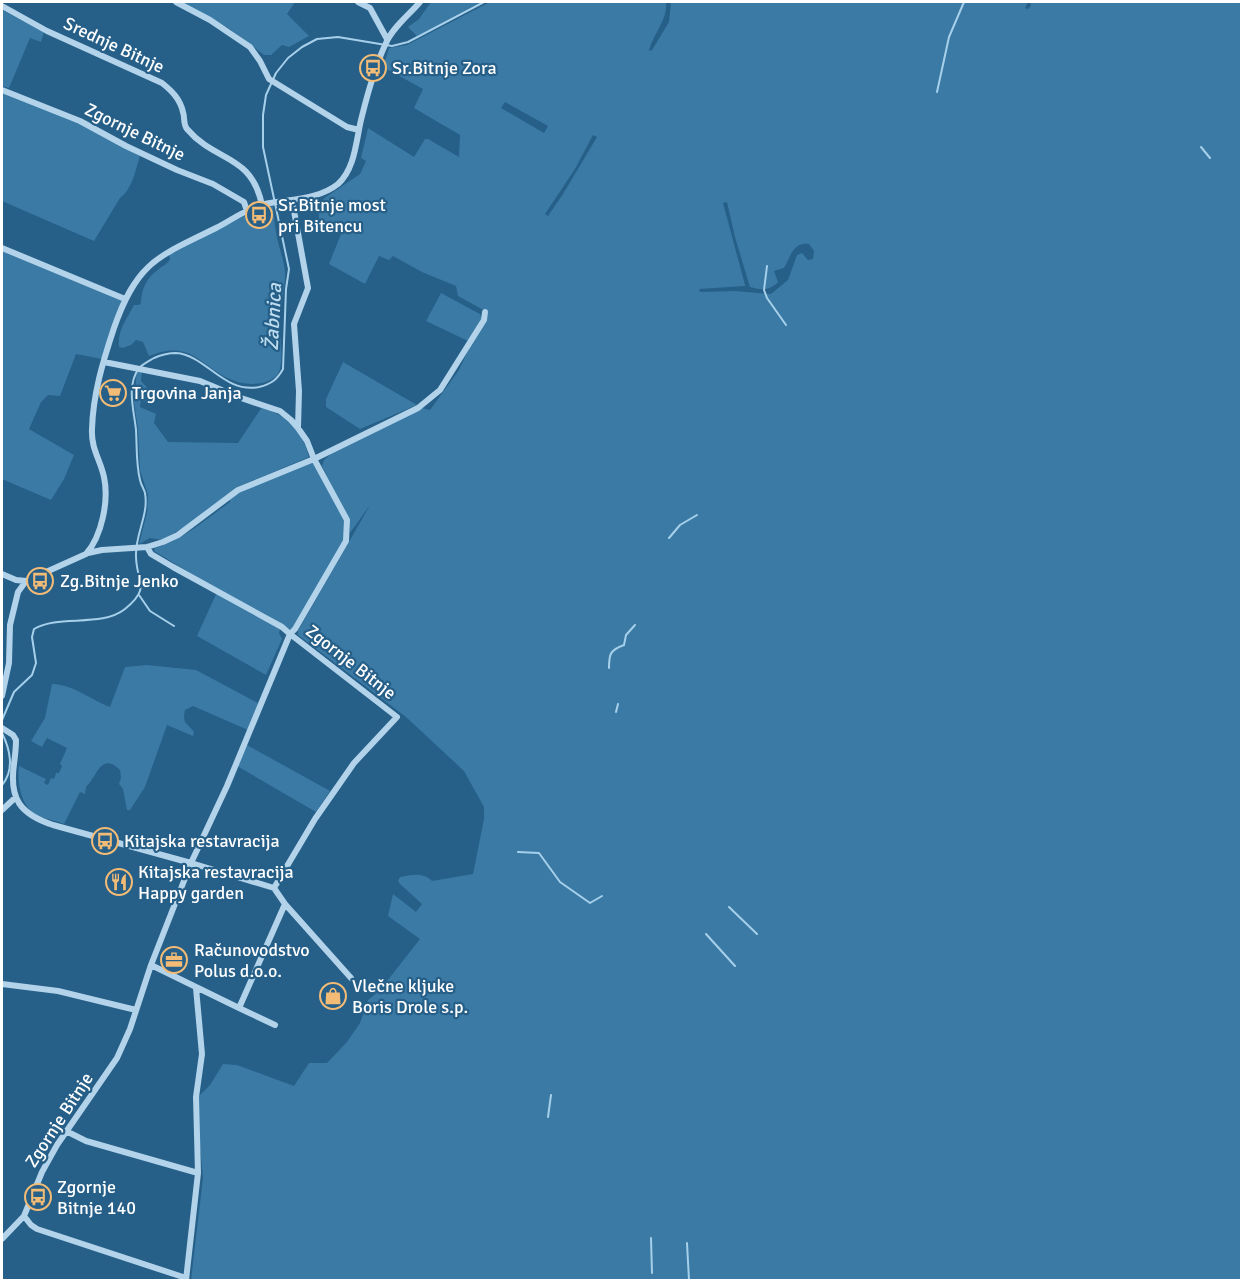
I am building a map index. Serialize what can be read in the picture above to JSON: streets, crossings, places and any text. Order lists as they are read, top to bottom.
{
  "streets": {
    "street": ["Srednje Bitnje", "Zgornje Bitnje"]
  },
  "water": ["Žabnica"],
  "places": {
    "bus stop": [
      "Sr.Bitnje Zora",
      "Sr.Bitnje most pri Bitencu",
      "Zg.Bitnje Jenko",
      "Kitajska restavracija",
      "Zgornje Bitnje 140"
    ],
    "supermarket": ["Trgovina Janja"],
    "restaurant": ["Kitajska restavracija Happy garden"],
    "office": ["Računovodstvo Polus d.o.o."],
    "shop": ["Vlečne kljuke Boris Drole s.p."]
  }
}
